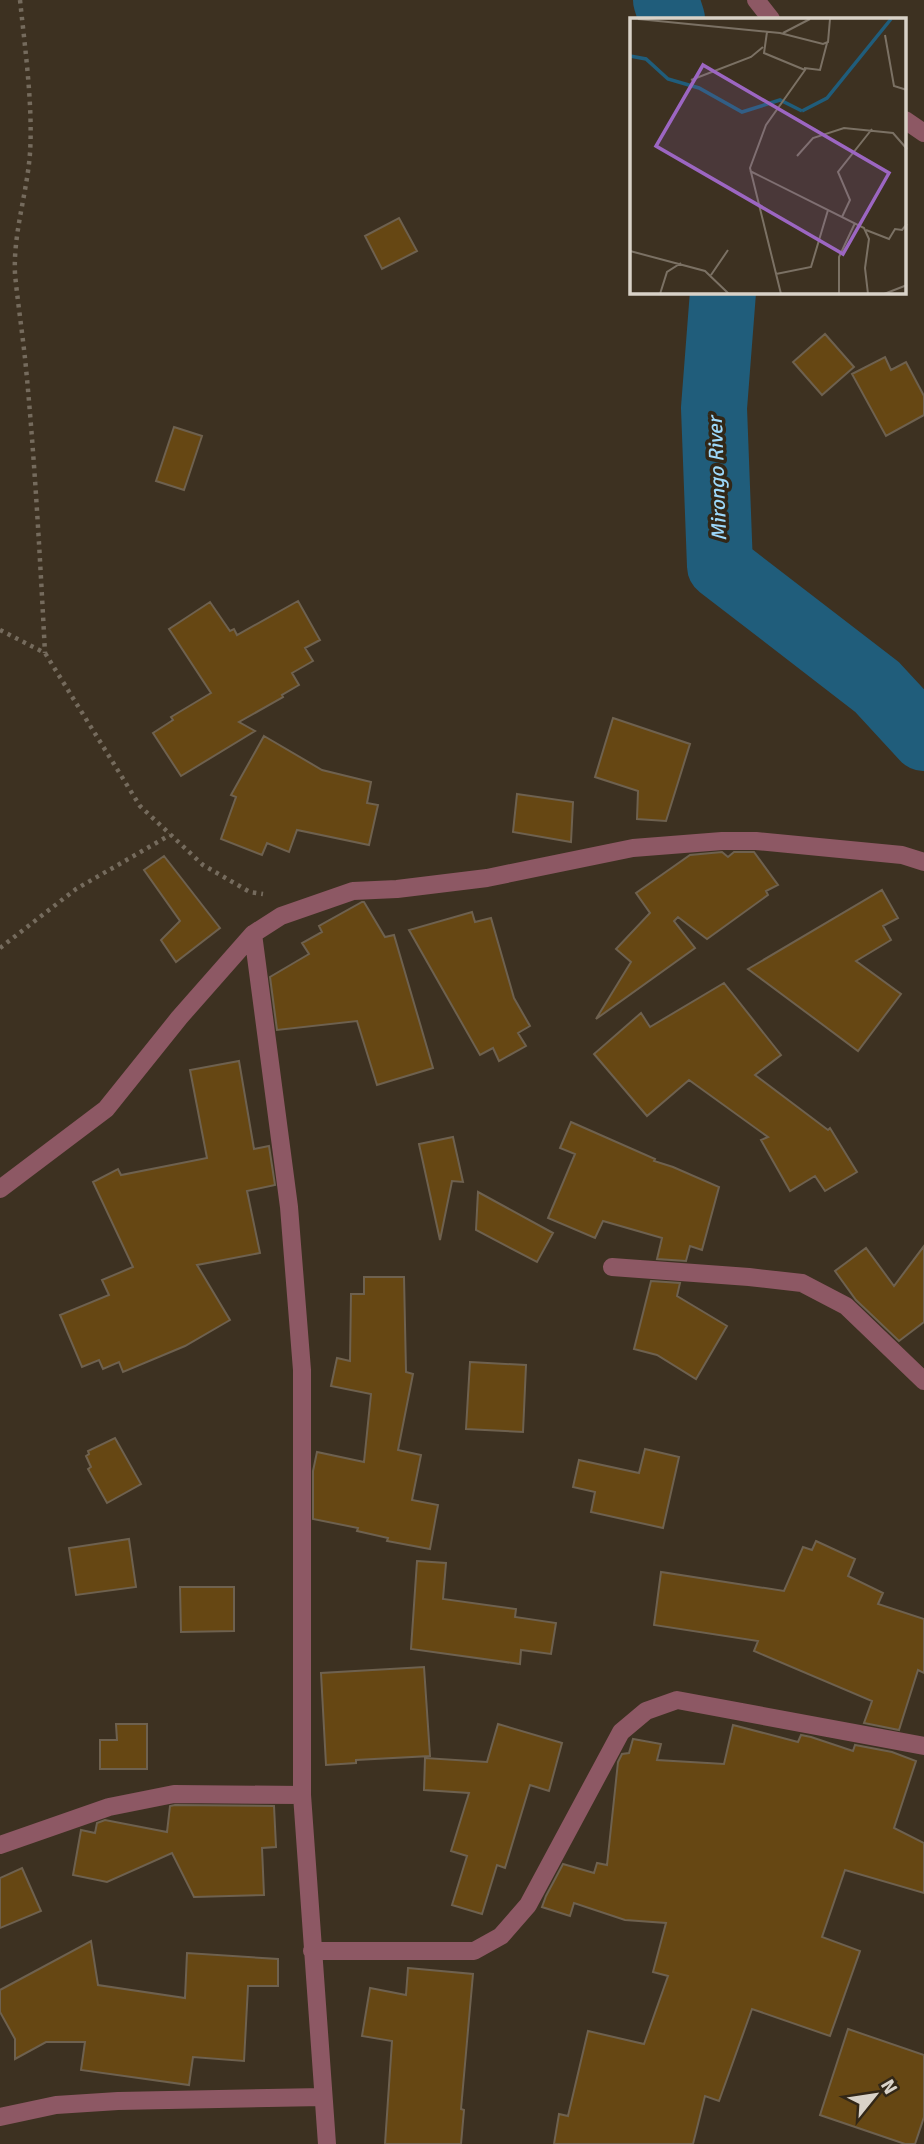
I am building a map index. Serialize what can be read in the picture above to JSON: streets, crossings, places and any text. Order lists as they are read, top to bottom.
{
  "water": ["Mirongo River"],
  "north": "top right"
}
